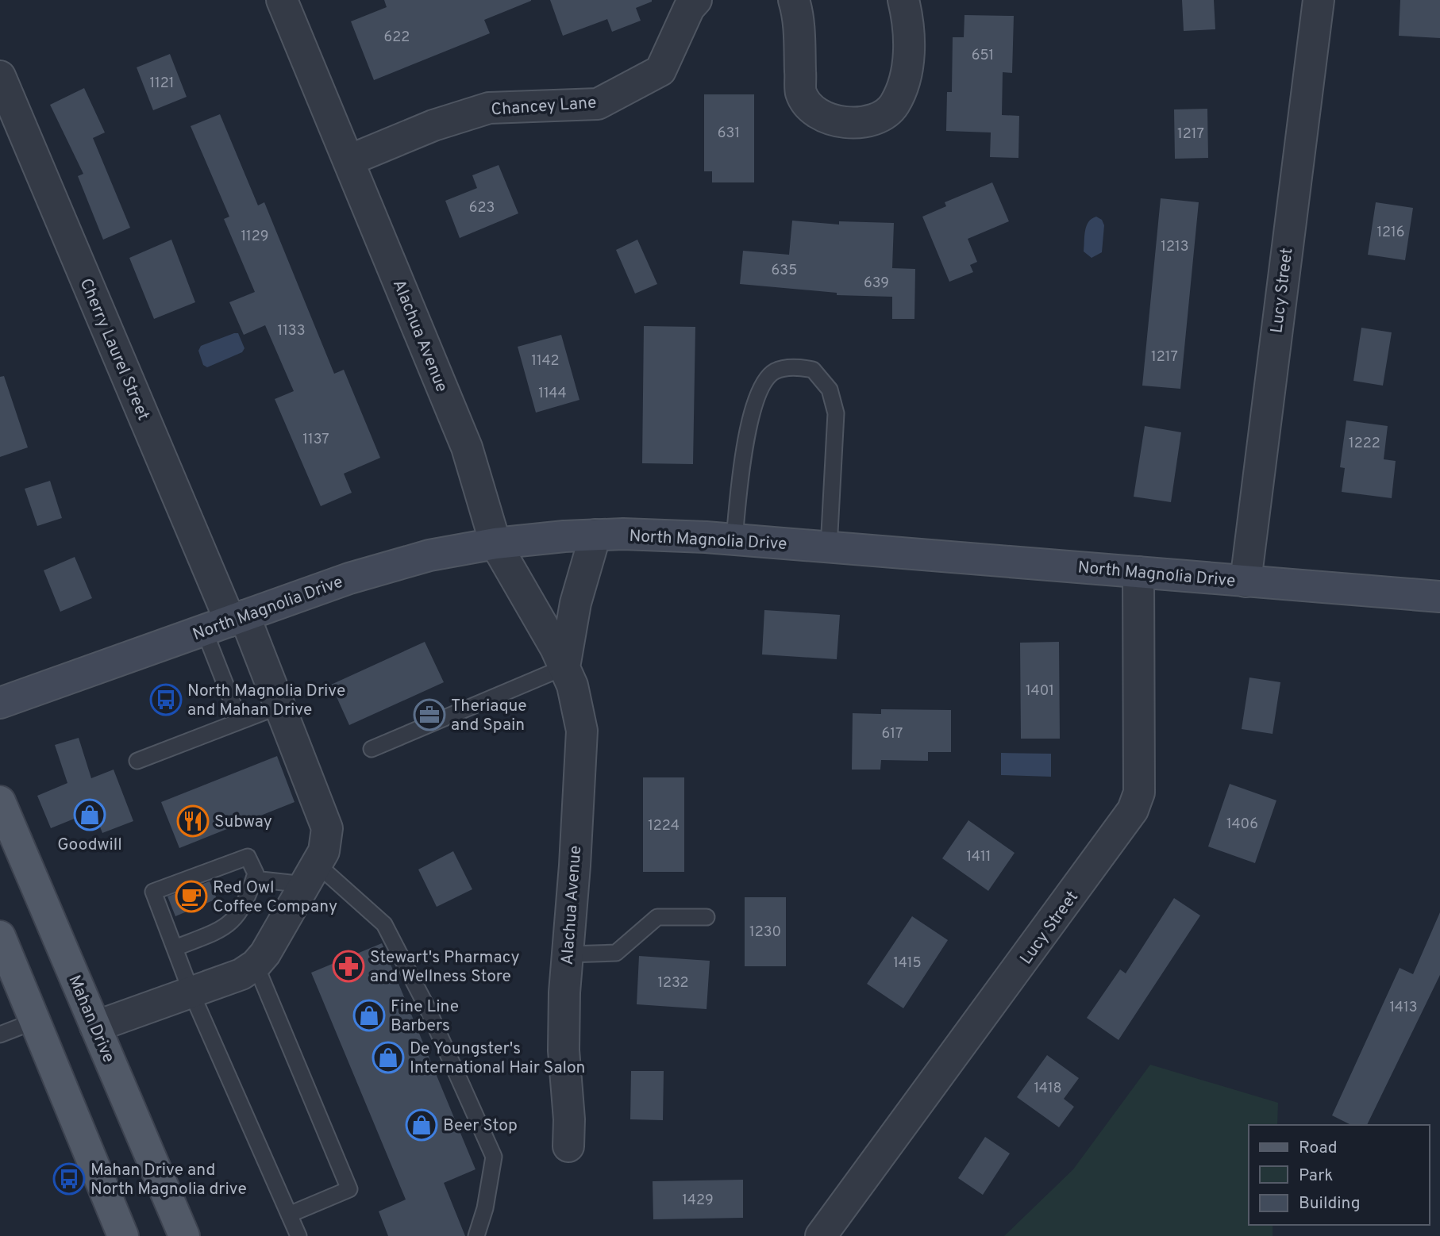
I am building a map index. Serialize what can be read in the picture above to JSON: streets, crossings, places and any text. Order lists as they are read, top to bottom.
{
  "streets": {
    "main road": ["North Magnolia Drive", "Mahan Drive"],
    "street": [
      "Chancey Lane",
      "Lucy Street",
      "Alachua Avenue",
      "Cherry Laurel Street"
    ]
  },
  "crossings": [
    ["Chancey Lane", "Alachua Avenue"],
    ["Lucy Street", "North Magnolia Drive"],
    ["Alachua Avenue", "North Magnolia Drive"],
    ["Cherry Laurel Street", "North Magnolia Drive"],
    ["Cherry Laurel Street", "Mahan Drive"]
  ],
  "places": {
    "bus stop": ["North Magnolia Drive and Mahan Drive", "Mahan Drive and North Magnolia drive"],
    "office": ["Theriaque and Spain"],
    "shop": [
      "Goodwill",
      "Fine Line Barbers",
      "De Youngster's International Hair Salon",
      "Beer Stop"
    ],
    "restaurant": ["Subway"],
    "cafe": ["Red Owl Coffee Company"],
    "pharmacy": ["Stewart's Pharmacy and Wellness Store"]
  },
  "house_numbers": [
    "622",
    "651",
    "1121",
    "631",
    "1217",
    "623",
    "1216",
    "1129",
    "1213",
    "635",
    "639",
    "1133",
    "1217",
    "1142",
    "1144",
    "1137",
    "1222",
    "1401",
    "617",
    "1406",
    "1224",
    "1411",
    "1230",
    "1415",
    "1232",
    "1413",
    "1418",
    "1429"
  ],
  "legend": ["Road", "Park", "Building"]
}
